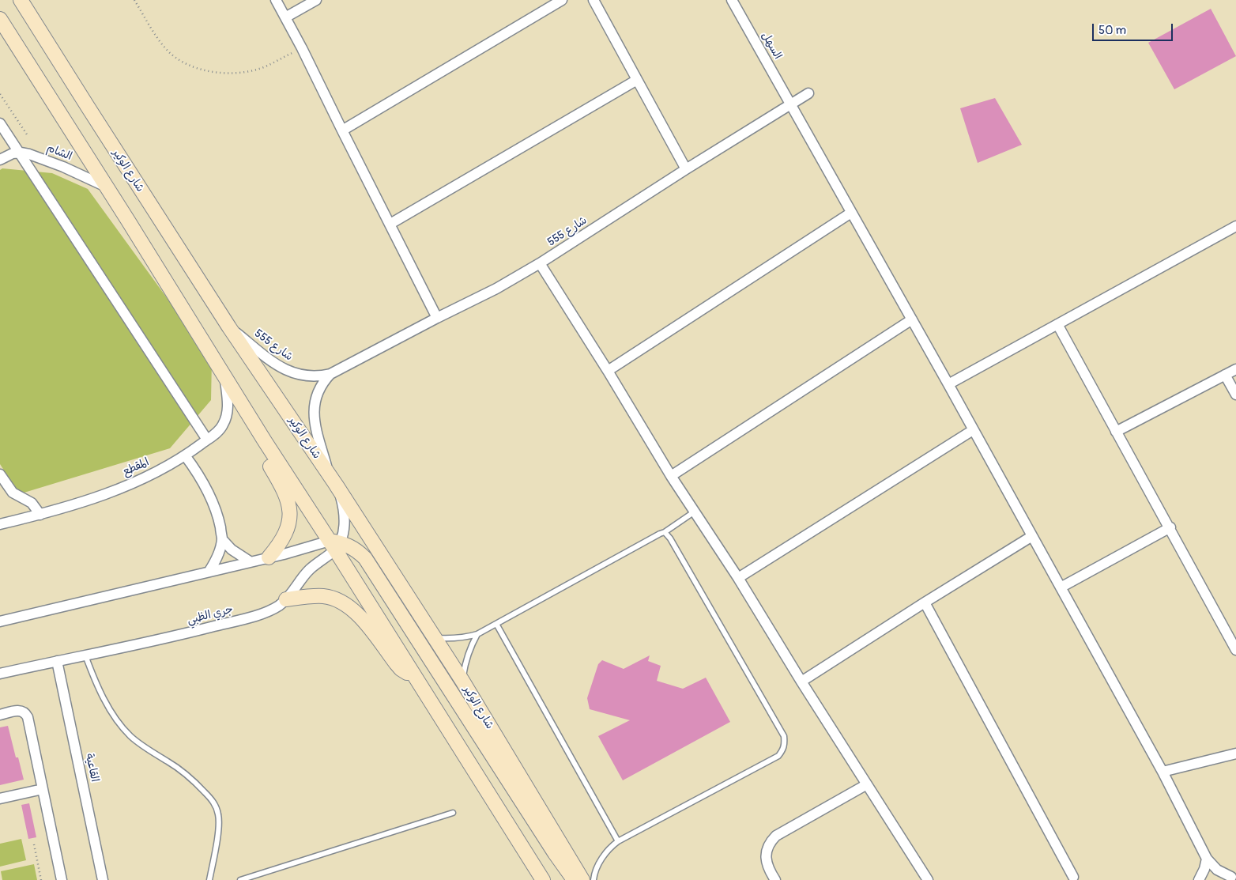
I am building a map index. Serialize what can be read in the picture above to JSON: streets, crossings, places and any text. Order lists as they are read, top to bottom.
{
  "streets": {
    "main road": ["شارع الوكير"],
    "street": [
      "السهل",
      "الشام",
      "شارع 555",
      "المقطع",
      "جري الظبي",
      "القاعية"
    ]
  },
  "crossings": [
    ["السهل", "شارع 555"],
    ["شارع الوكير", "شارع 555"],
    ["جري الظبي", "القاعية"]
  ],
  "scale_bar": "50 m"
}
